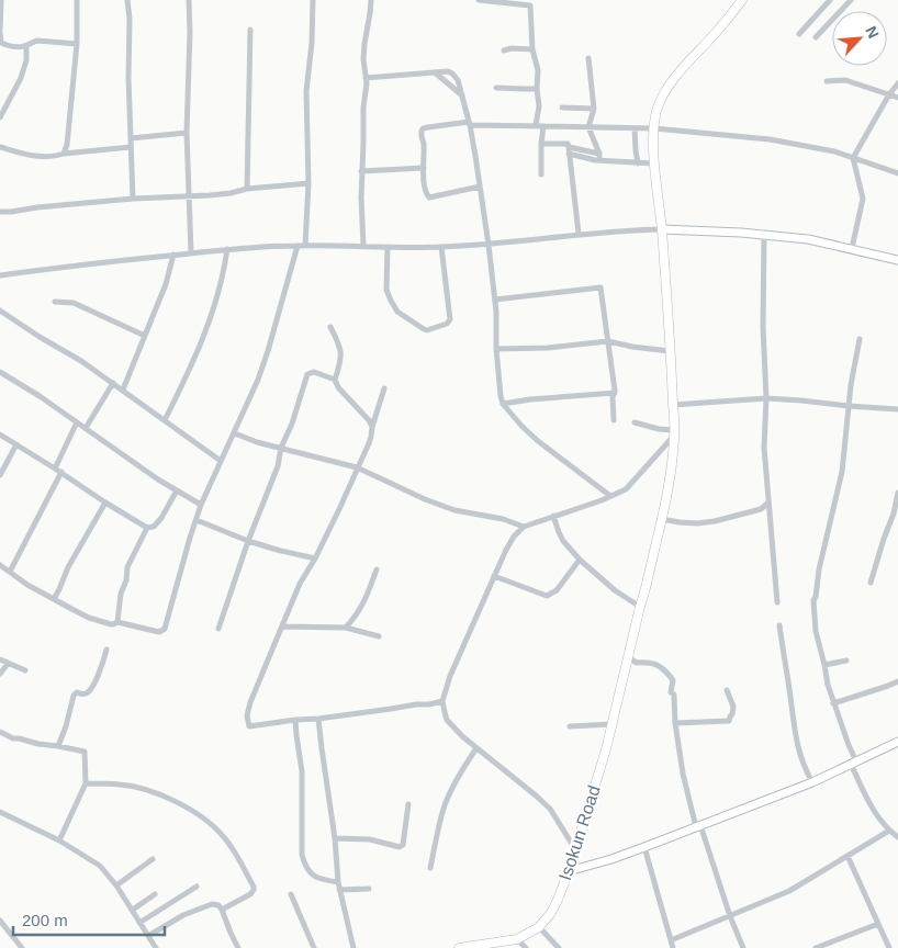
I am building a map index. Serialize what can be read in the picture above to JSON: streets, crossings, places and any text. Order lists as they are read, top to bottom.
{
  "streets": {
    "main road": ["Isokun Road"]
  },
  "scale_bar": "200 m",
  "north": "top right"
}
